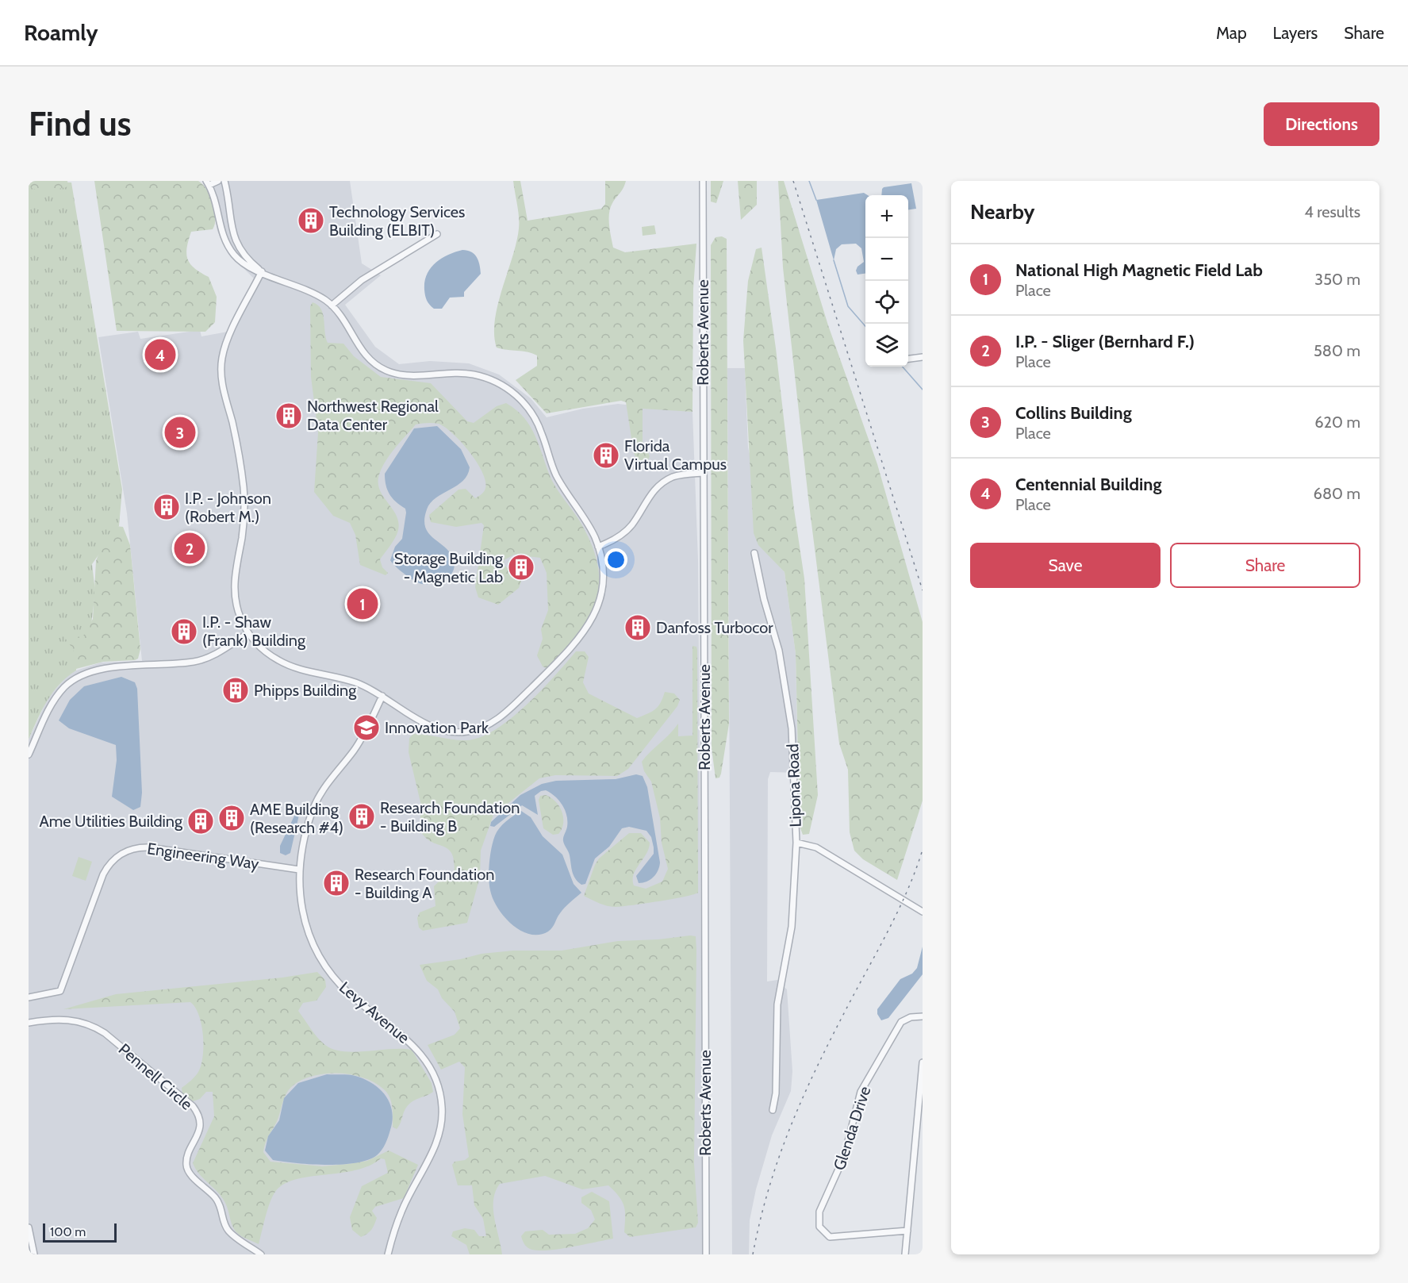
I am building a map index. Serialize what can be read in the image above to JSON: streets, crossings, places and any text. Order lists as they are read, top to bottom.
{
  "streets": {
    "street": [
      "Roberts Avenue",
      "Lipona Road",
      "Engineering Way",
      "Levy Avenue",
      "Pennell Circle",
      "Glenda Drive"
    ]
  },
  "crossings": [
    ["Engineering Way", "Levy Avenue"]
  ],
  "places": {
    "building": [
      "Technology Services Building (ELBIT)",
      "Northwest Regional Data Center",
      "Florida Virtual Campus",
      "I.P. - Johnson (Robert M.)",
      "Storage Building - Magnetic Lab",
      "Danfoss Turbocor",
      "I.P. - Shaw (Frank) Building",
      "Phipps Building",
      "Research Foundation - Building B",
      "AME Building (Research #4)",
      "Ame Utilities Building",
      "Research Foundation - Building A"
    ],
    "school or university": ["Innovation Park"]
  },
  "scale_bar": "100 m",
  "page": {
    "header": "Roamly",
    "nav": ["Map", "Layers", "Share"],
    "buttons": [
      "Directions",
      ["Save", "Share"]
    ],
    "title": "Find us",
    "heading": ["Nearby", "4 results"],
    "map_buttons": ["+", "−"],
    "list": [
      {
        "mark": "1",
        "name": "National High Magnetic Field Lab",
        "note": "Place",
        "value": "350 m"
      },
      {
        "mark": "2",
        "name": "I.P. - Sliger (Bernhard F.)",
        "note": "Place",
        "value": "580 m"
      },
      {
        "mark": "3",
        "name": "Collins Building",
        "note": "Place",
        "value": "620 m"
      },
      {
        "mark": "4",
        "name": "Centennial Building",
        "note": "Place",
        "value": "680 m"
      }
    ],
    "pins": [
      "4",
      "3",
      "2",
      "1"
    ],
    "scale": "100 m"
  }
}
